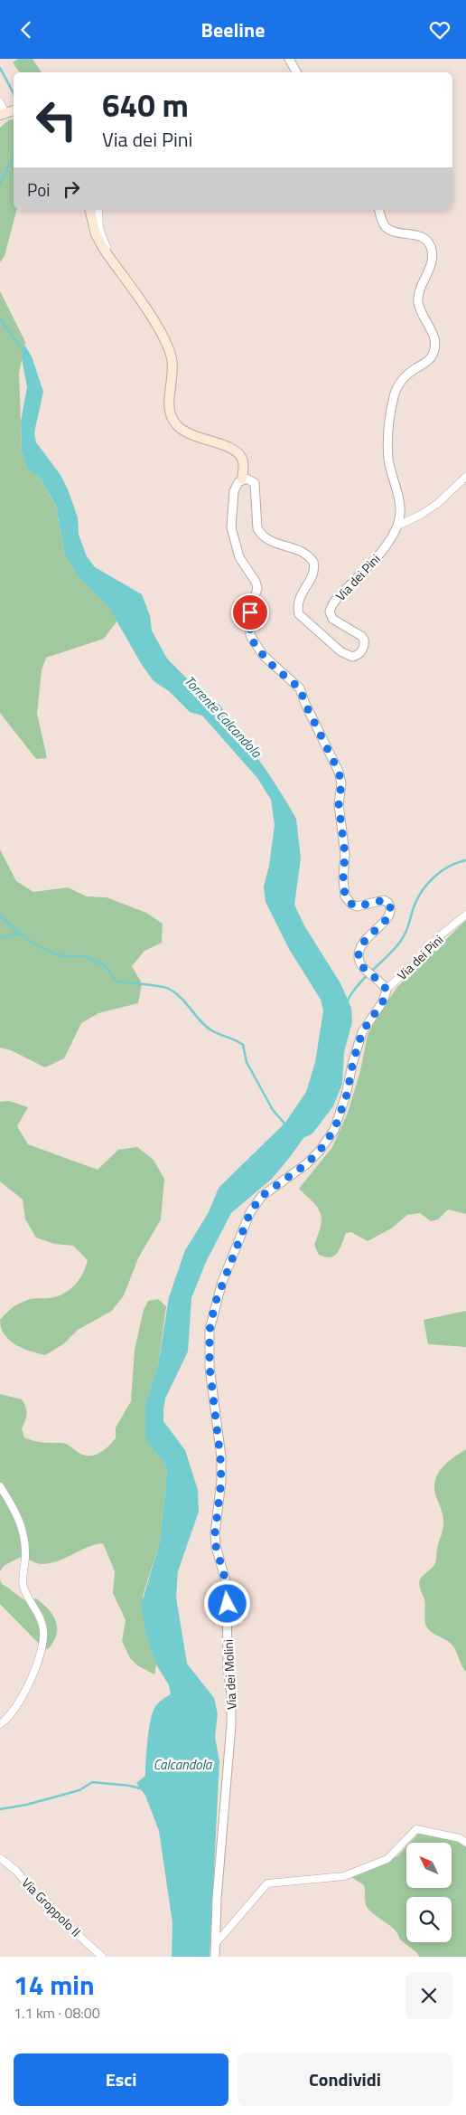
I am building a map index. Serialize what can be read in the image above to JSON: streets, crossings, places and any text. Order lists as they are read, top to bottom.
{
  "streets": {
    "street": ["Via dei Pini", "Via dei Molini", "Via Groppolo II"]
  },
  "crossings": [
    ["Via dei Pini", "Via dei Molini"]
  ],
  "water": ["Torrente Calcandola", "Calcandola"],
  "north": "top left",
  "page": {
    "header": "Beeline",
    "turn": ["640 m", "Via dei Pini"],
    "then": "Poi",
    "heading": ["14 min", "1.1 km · 08:00"],
    "buttons": ["Esci", "Condividi"]
  }
}
